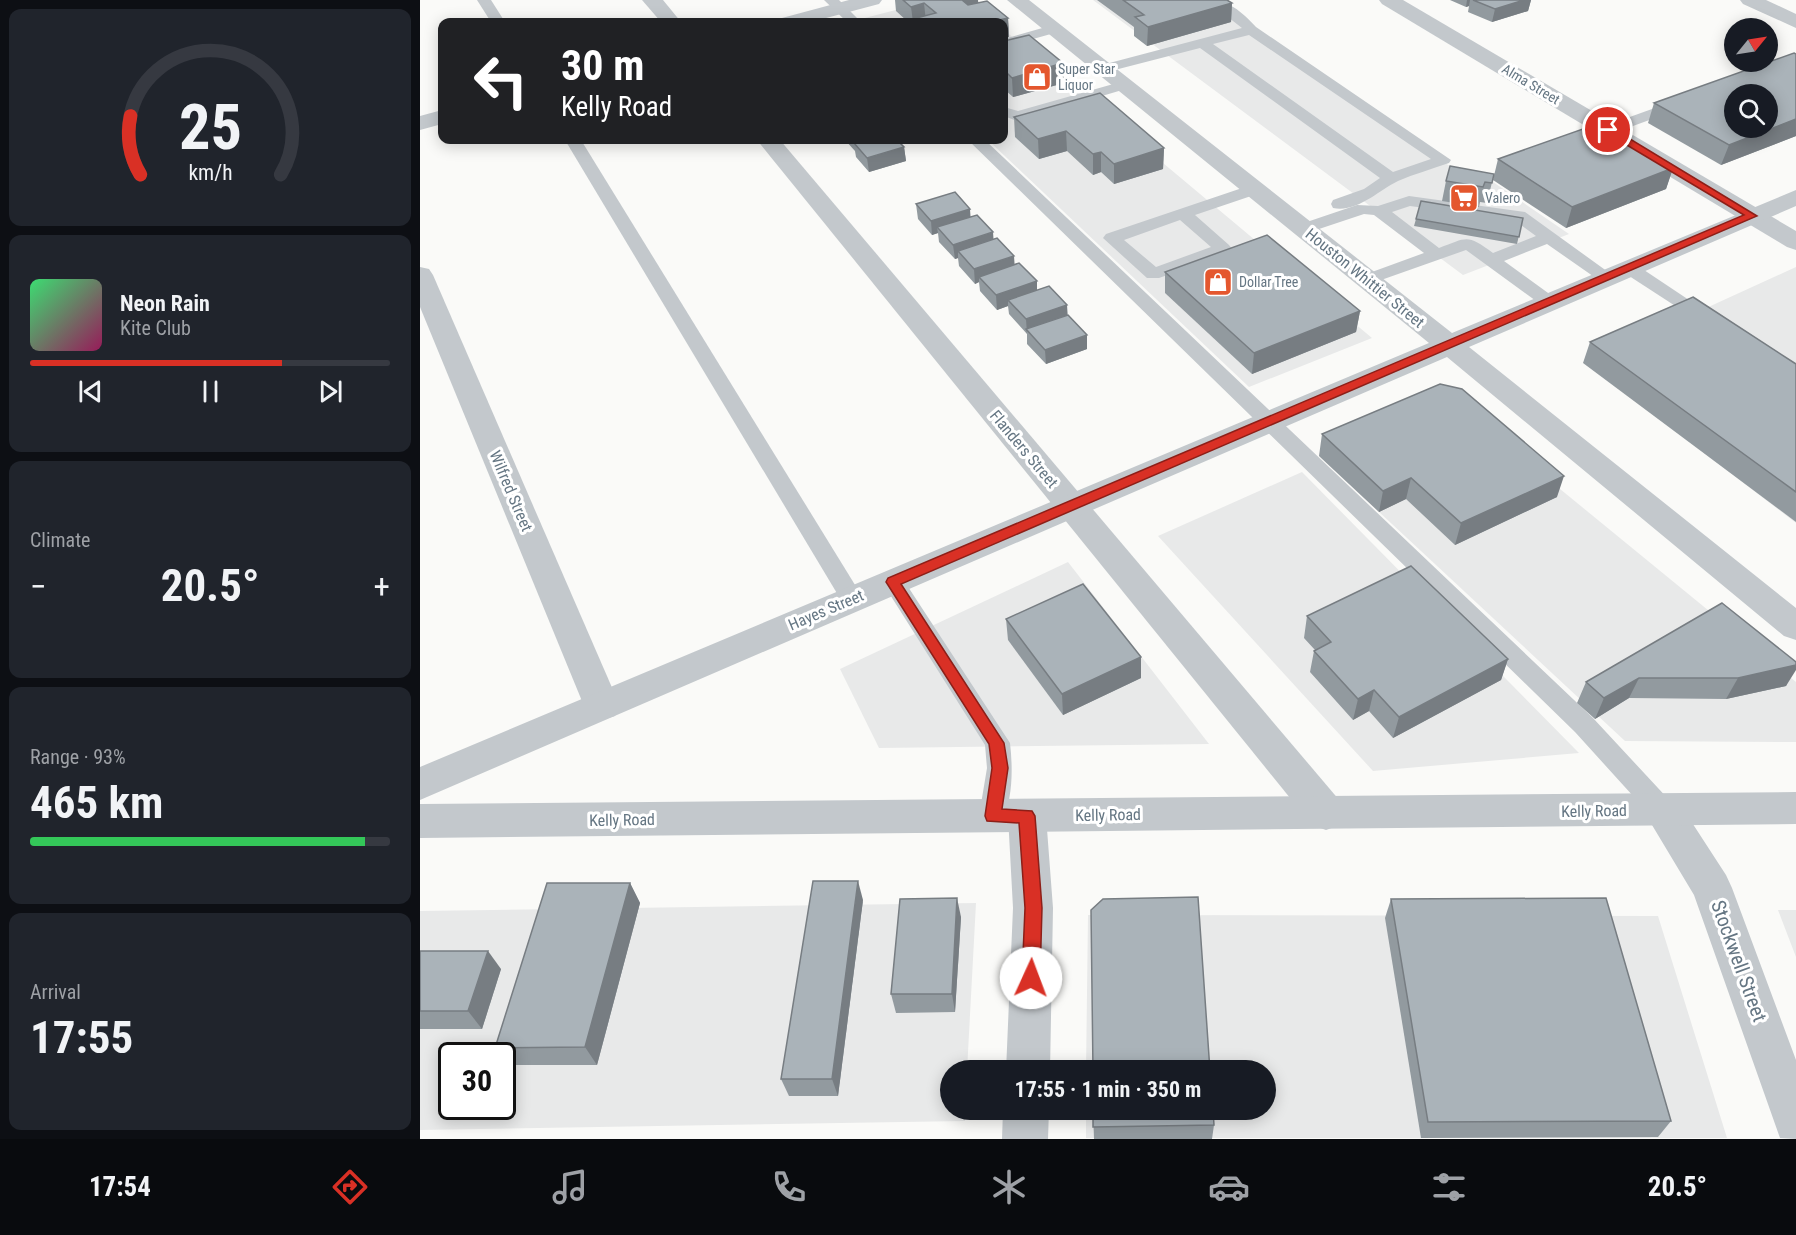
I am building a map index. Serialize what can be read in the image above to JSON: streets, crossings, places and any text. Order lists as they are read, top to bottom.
{
  "streets": {
    "street": [
      "Alma Street",
      "Houston Whittier Street",
      "Flanders Street",
      "Wilfred Street",
      "Hayes Street",
      "Kelly Road",
      "Stockwell Street"
    ]
  },
  "crossings": [
    ["Alma Street", "Hayes Street"],
    ["Houston Whittier Street", "Hayes Street"],
    ["Flanders Street", "Hayes Street"],
    ["Flanders Street", "Kelly Road"],
    ["Wilfred Street", "Hayes Street"],
    ["Kelly Road", "Stockwell Street"]
  ],
  "places": {
    "shop": ["Super Star Liquor", "Dollar Tree"],
    "supermarket": ["Valero"]
  },
  "north": "top right",
  "page": {
    "turn": ["30 m", "Kelly Road"],
    "song": ["Neon Rain", "Kite Club"],
    "tile": [
      "Climate",
      ["Range · 93%", "465 km"],
      ["Arrival", "17:55"]
    ],
    "heat": ["−", "20.5°", "+"],
    "limit": "30",
    "trip": "17:55 · 1 min · 350 m",
    "tabs": ["17:54", "20.5°"],
    "gauge": ["25", "km/h"]
  }
}
